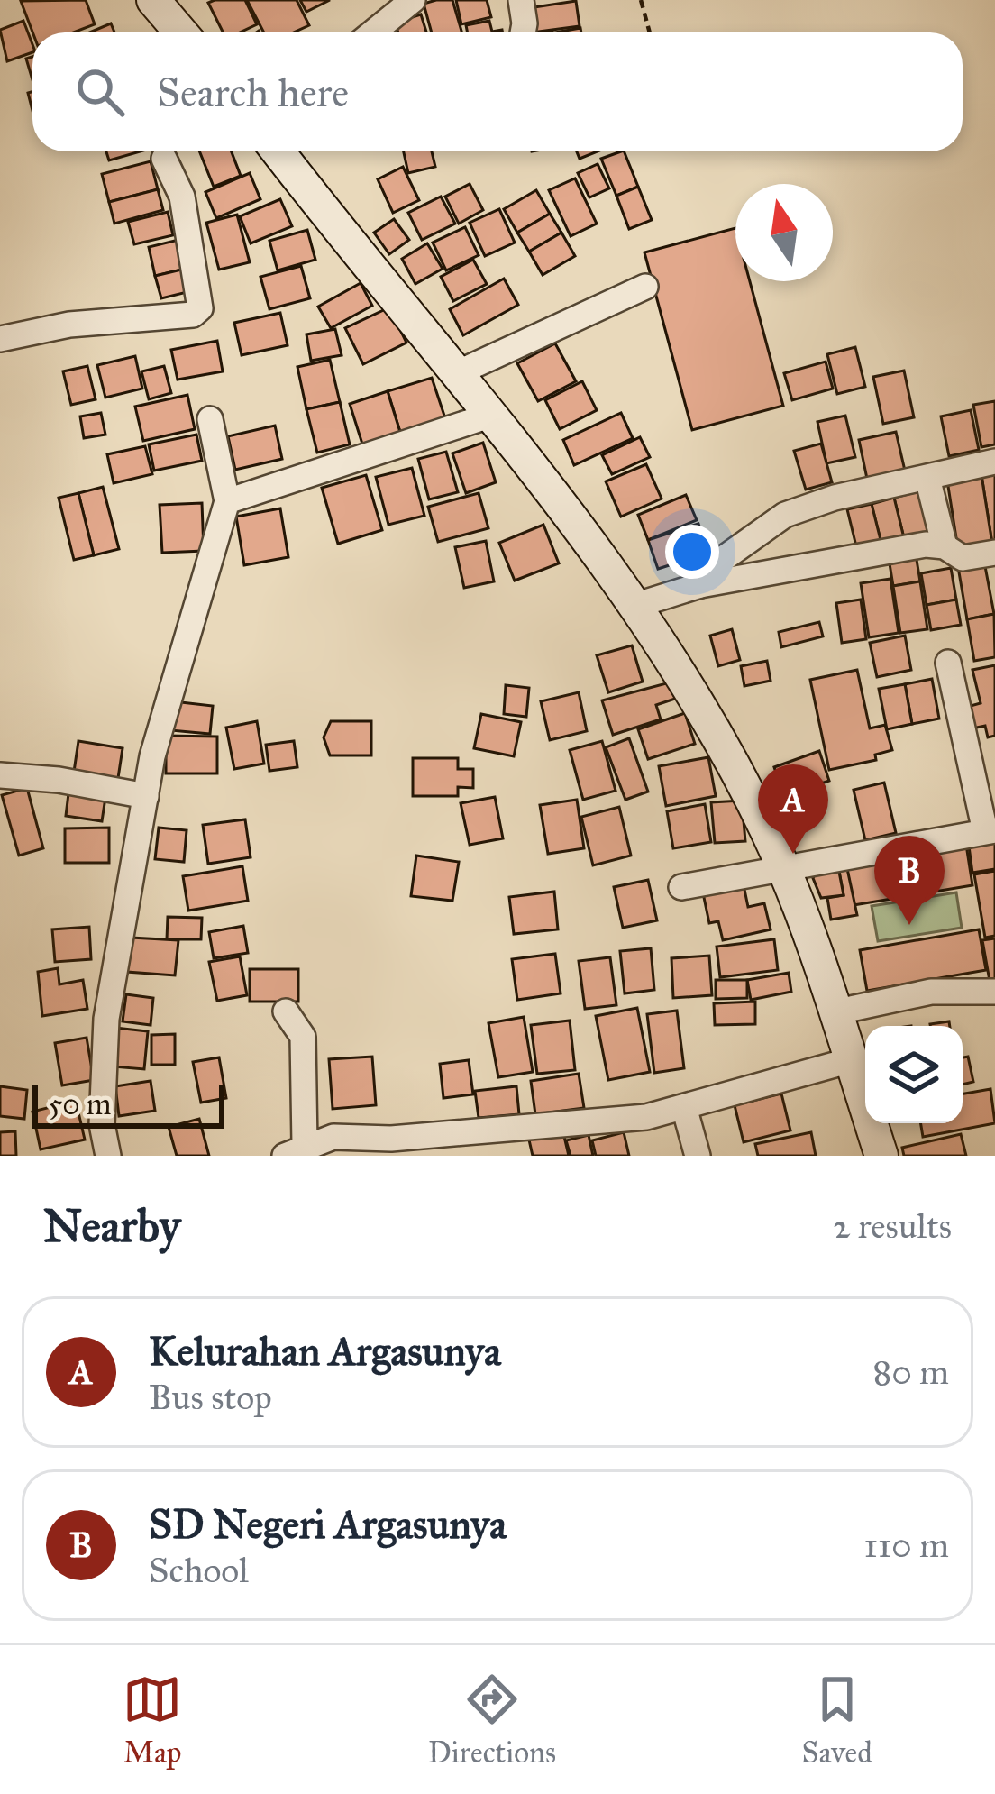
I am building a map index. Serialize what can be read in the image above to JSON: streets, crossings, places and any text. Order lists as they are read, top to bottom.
{
  "scale_bar": "50 m",
  "north": "top",
  "page": {
    "search": "Search here",
    "pins": ["A", "B"],
    "scale": "50 m",
    "heading": ["Nearby", "2 results"],
    "list": [
      {
        "mark": "A",
        "name": "Kelurahan Argasunya",
        "note": "Bus stop",
        "value": "80 m"
      },
      {
        "mark": "B",
        "name": "SD Negeri Argasunya",
        "note": "School",
        "value": "110 m"
      }
    ],
    "nav": ["Map", "Directions", "Saved"]
  }
}
